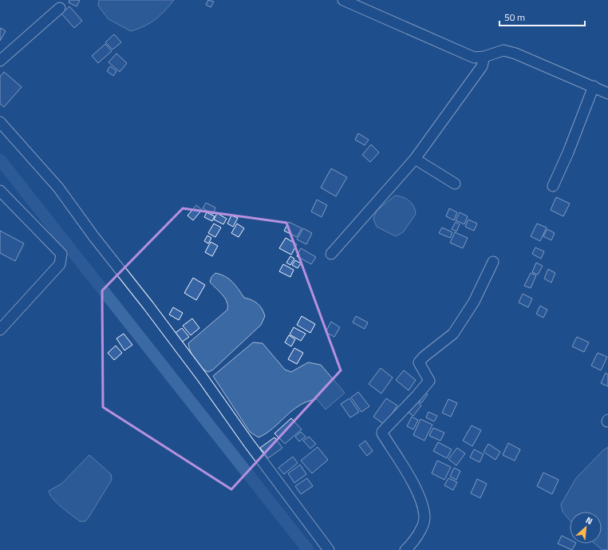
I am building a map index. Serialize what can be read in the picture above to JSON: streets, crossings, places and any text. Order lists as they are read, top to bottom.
{
  "scale_bar": "50 m",
  "north": "top right"
}
